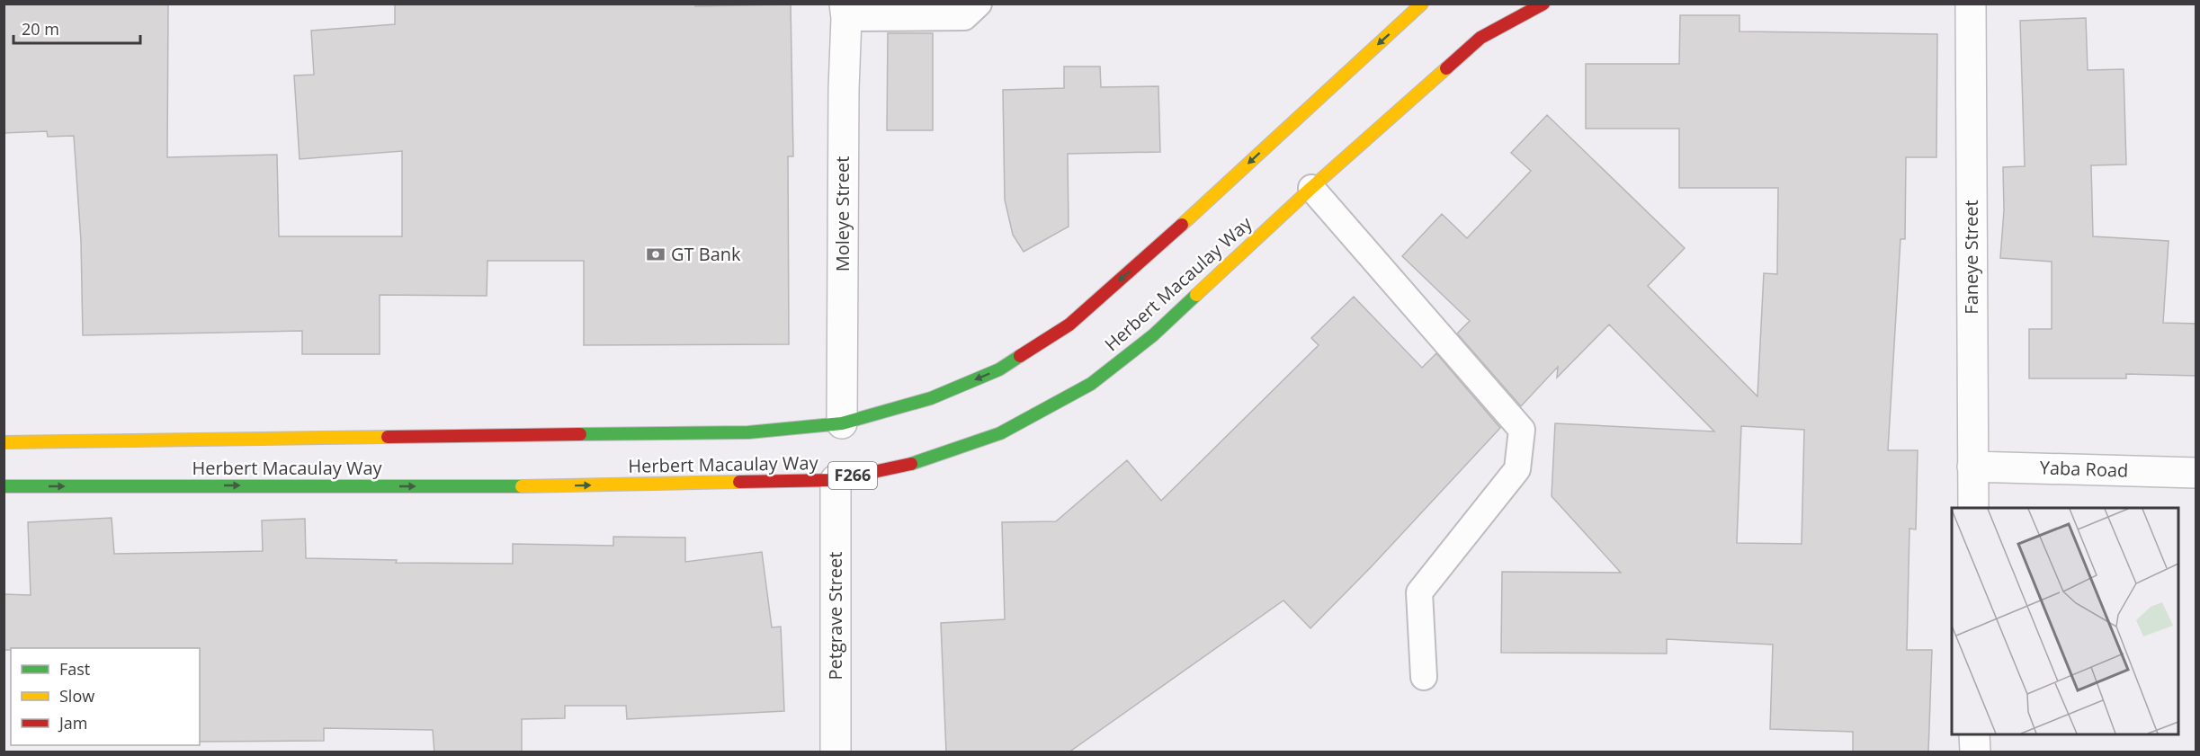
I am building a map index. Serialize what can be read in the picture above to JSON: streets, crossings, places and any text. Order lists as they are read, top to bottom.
{
  "streets": {
    "highway": ["Herbert Macaulay Way", "F266"],
    "street": [
      "Moleye Street",
      "Faneye Street",
      "Yaba Road",
      "Petgrave Street"
    ]
  },
  "crossings": [
    ["Moleye Street", "Herbert Macaulay Way"],
    ["Faneye Street", "Yaba Road"],
    ["Herbert Macaulay Way", "Petgrave Street"]
  ],
  "places": {
    "bank": ["GT Bank"]
  },
  "legend": ["Fast", "Slow", "Jam"],
  "scale_bar": "20 m"
}
